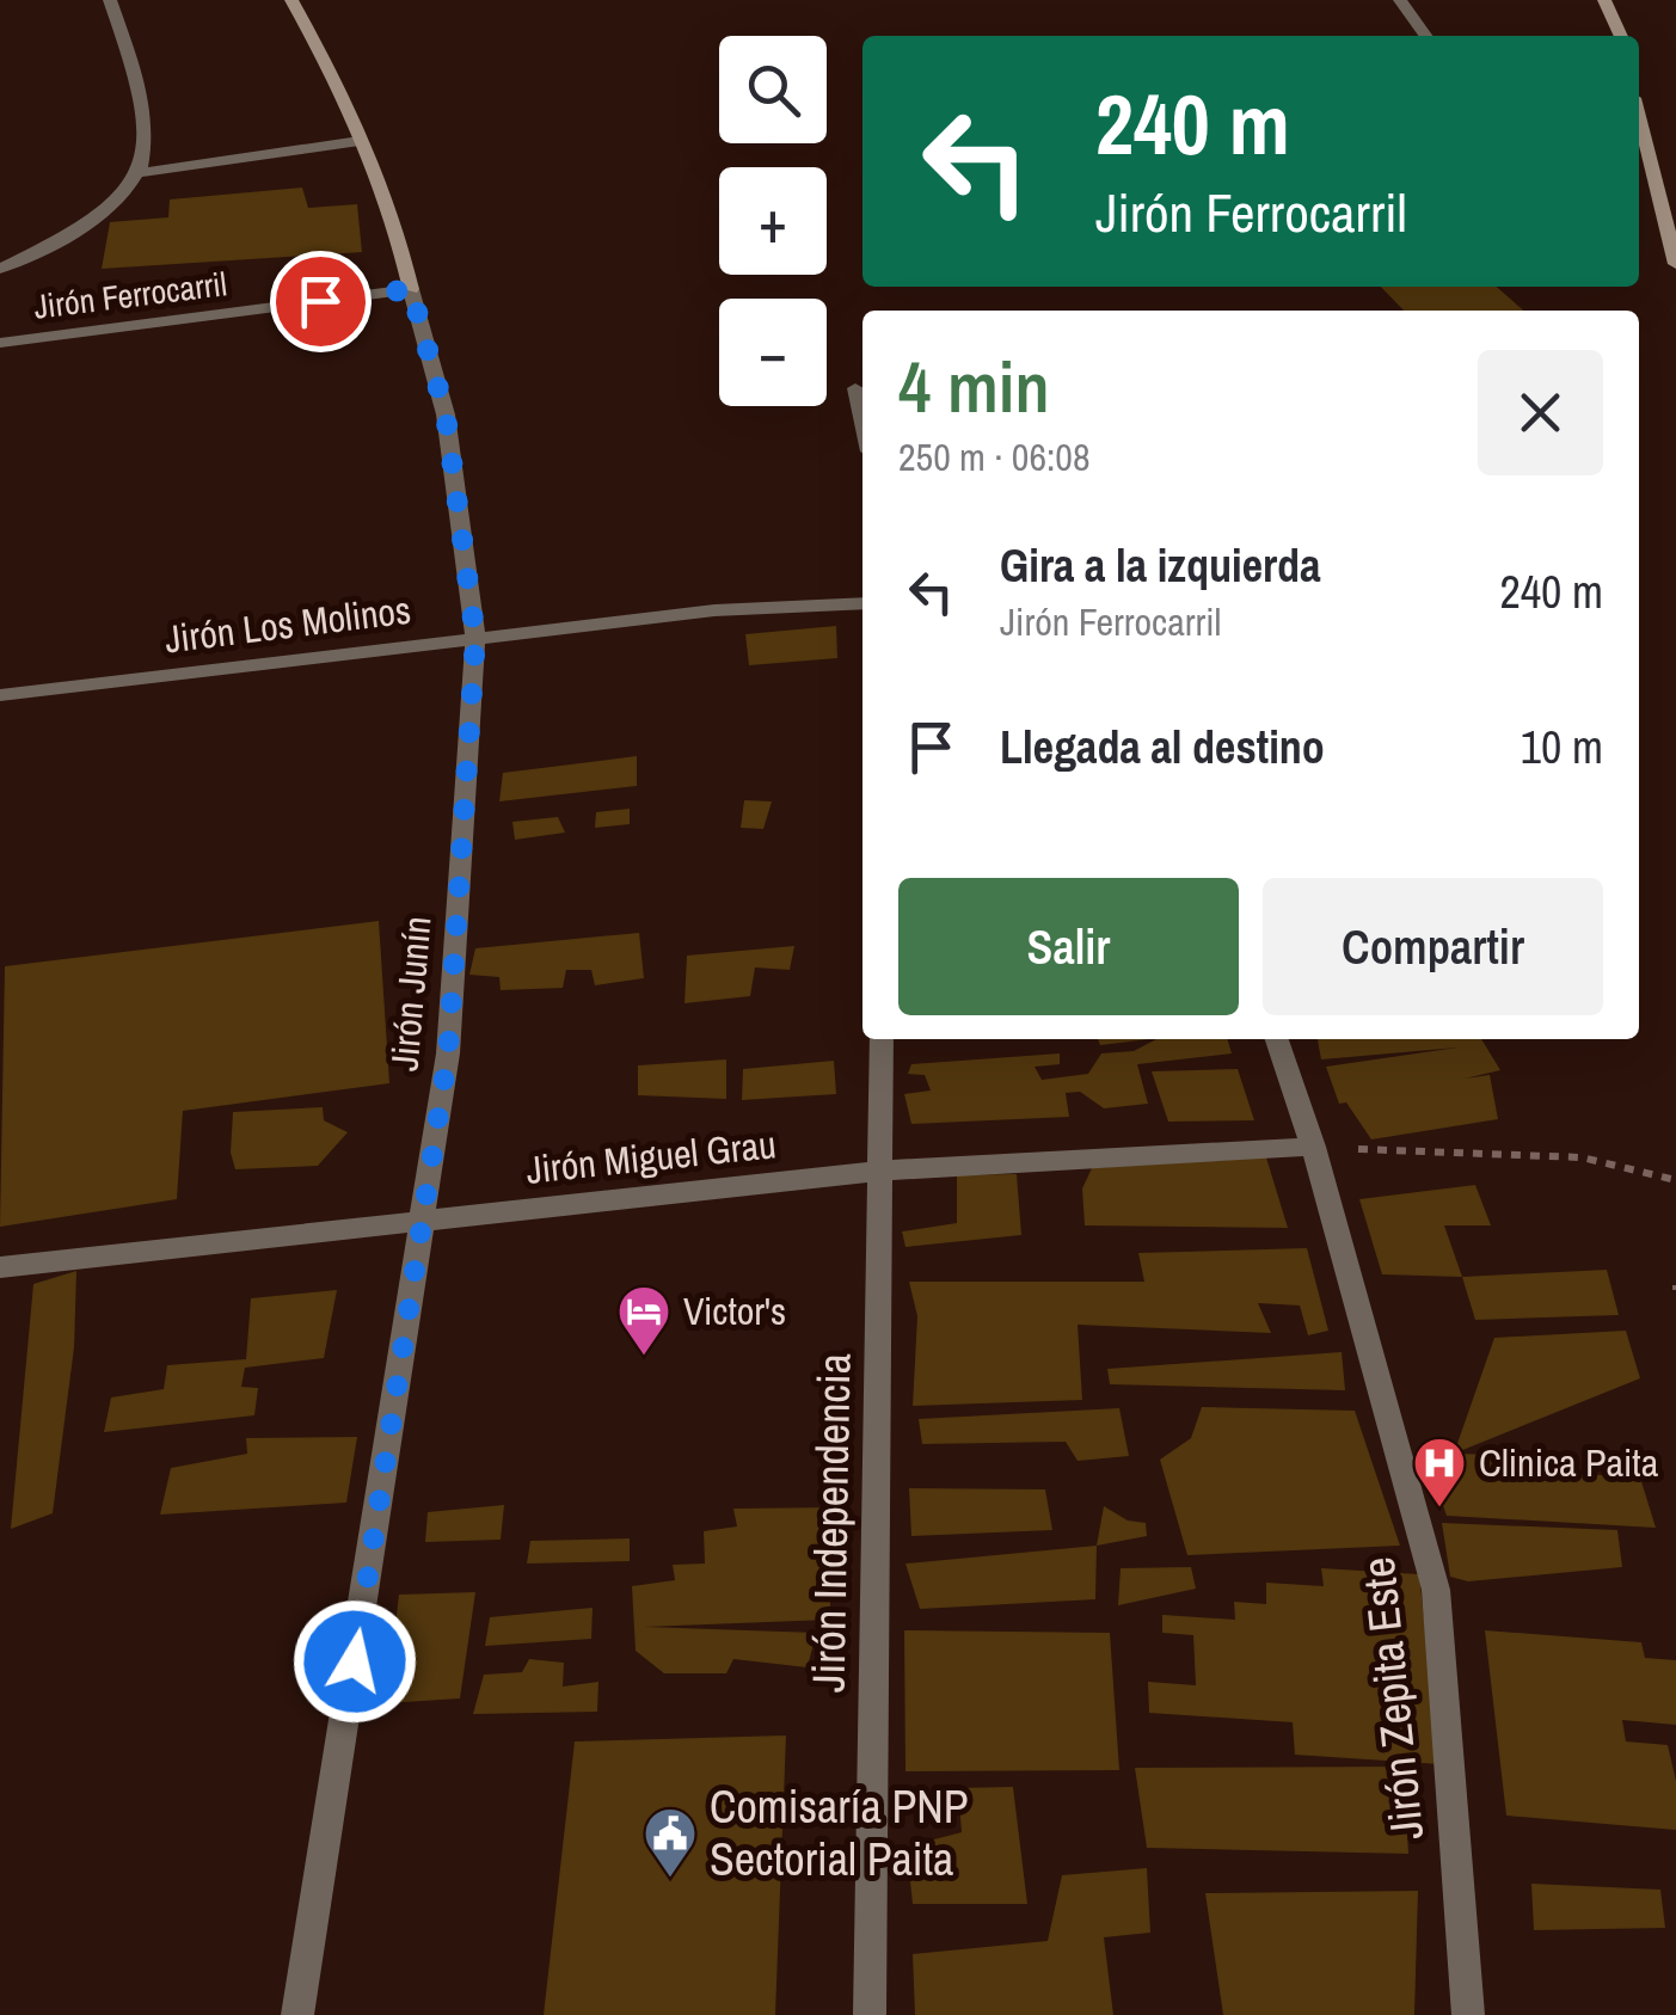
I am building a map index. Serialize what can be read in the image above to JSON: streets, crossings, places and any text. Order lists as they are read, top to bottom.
{
  "streets": {
    "main road": ["Jirón Junín"],
    "street": [
      "Jirón Ferrocarril",
      "Jirón Los Molinos",
      "Jirón Miguel Grau",
      "Jirón Independencia",
      "Jirón Zepita Este"
    ]
  },
  "crossings": [
    ["Jirón Ferrocarril", "Jirón Junín"],
    ["Jirón Los Molinos", "Jirón Junín"],
    ["Jirón Junín", "Jirón Miguel Grau"],
    ["Jirón Miguel Grau", "Jirón Independencia"],
    ["Jirón Miguel Grau", "Jirón Zepita Este"]
  ],
  "places": {
    "hotel": ["Victor's"],
    "hospital": ["Clinica Paita"],
    "public building": ["Comisaría PNP Sectorial Paita"]
  },
  "page": {
    "map_buttons": ["+", "−"],
    "turn": ["240 m", "Jirón Ferrocarril"],
    "heading": ["4 min", "250 m · 06:08"],
    "list": [
      {
        "name": "Gira a la izquierda",
        "note": "Jirón Ferrocarril",
        "value": "240 m"
      },
      {
        "name": "Llegada al destino",
        "value": "10 m"
      }
    ],
    "buttons": ["Salir", "Compartir"]
  }
}
